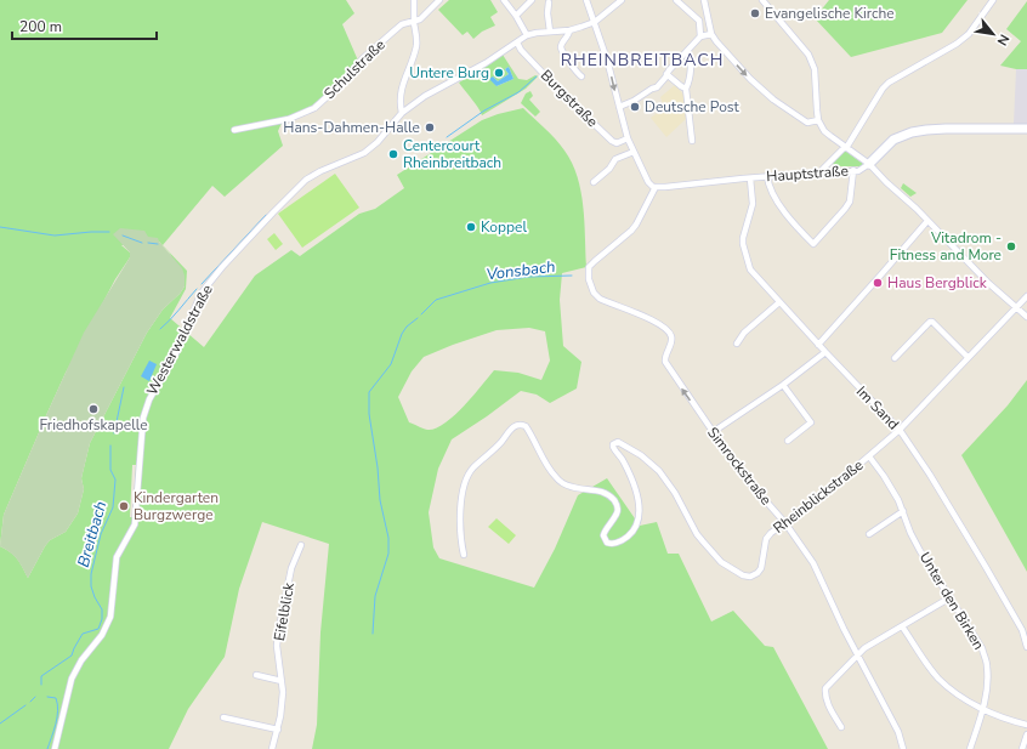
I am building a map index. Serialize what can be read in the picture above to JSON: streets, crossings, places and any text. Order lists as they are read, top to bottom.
{
  "streets": {
    "street": [
      "Schulstraße",
      "Burgstraße",
      "Hauptstraße",
      "Westerwaldstraße",
      "Im Sand",
      "Simrockstraße",
      "Rheinblickstraße",
      "Unter den Birken",
      "Eifelblick"
    ]
  },
  "crossings": [
    ["Burgstraße", "Westerwaldstraße"],
    ["Hauptstraße", "Im Sand"],
    ["Hauptstraße", "Simrockstraße"],
    ["Hauptstraße", "Rheinblickstraße"],
    ["Im Sand", "Rheinblickstraße"],
    ["Simrockstraße", "Rheinblickstraße"],
    ["Rheinblickstraße", "Unter den Birken"]
  ],
  "districts": ["RHEINBREITBACH"],
  "water": ["Vonsbach", "Breitbach"],
  "places": [
    "Evangelische Kirche",
    "Untere Burg",
    "Deutsche Post",
    "Hans-Dahmen-Halle",
    "Centercourt Rheinbreitbach",
    "Koppel",
    "Vitadrom - Fitness and More",
    "Haus Bergblick",
    "Friedhofskapelle",
    "Kindergarten Burgzwerge"
  ],
  "scale_bar": "200 m",
  "north": "bottom right"
}
